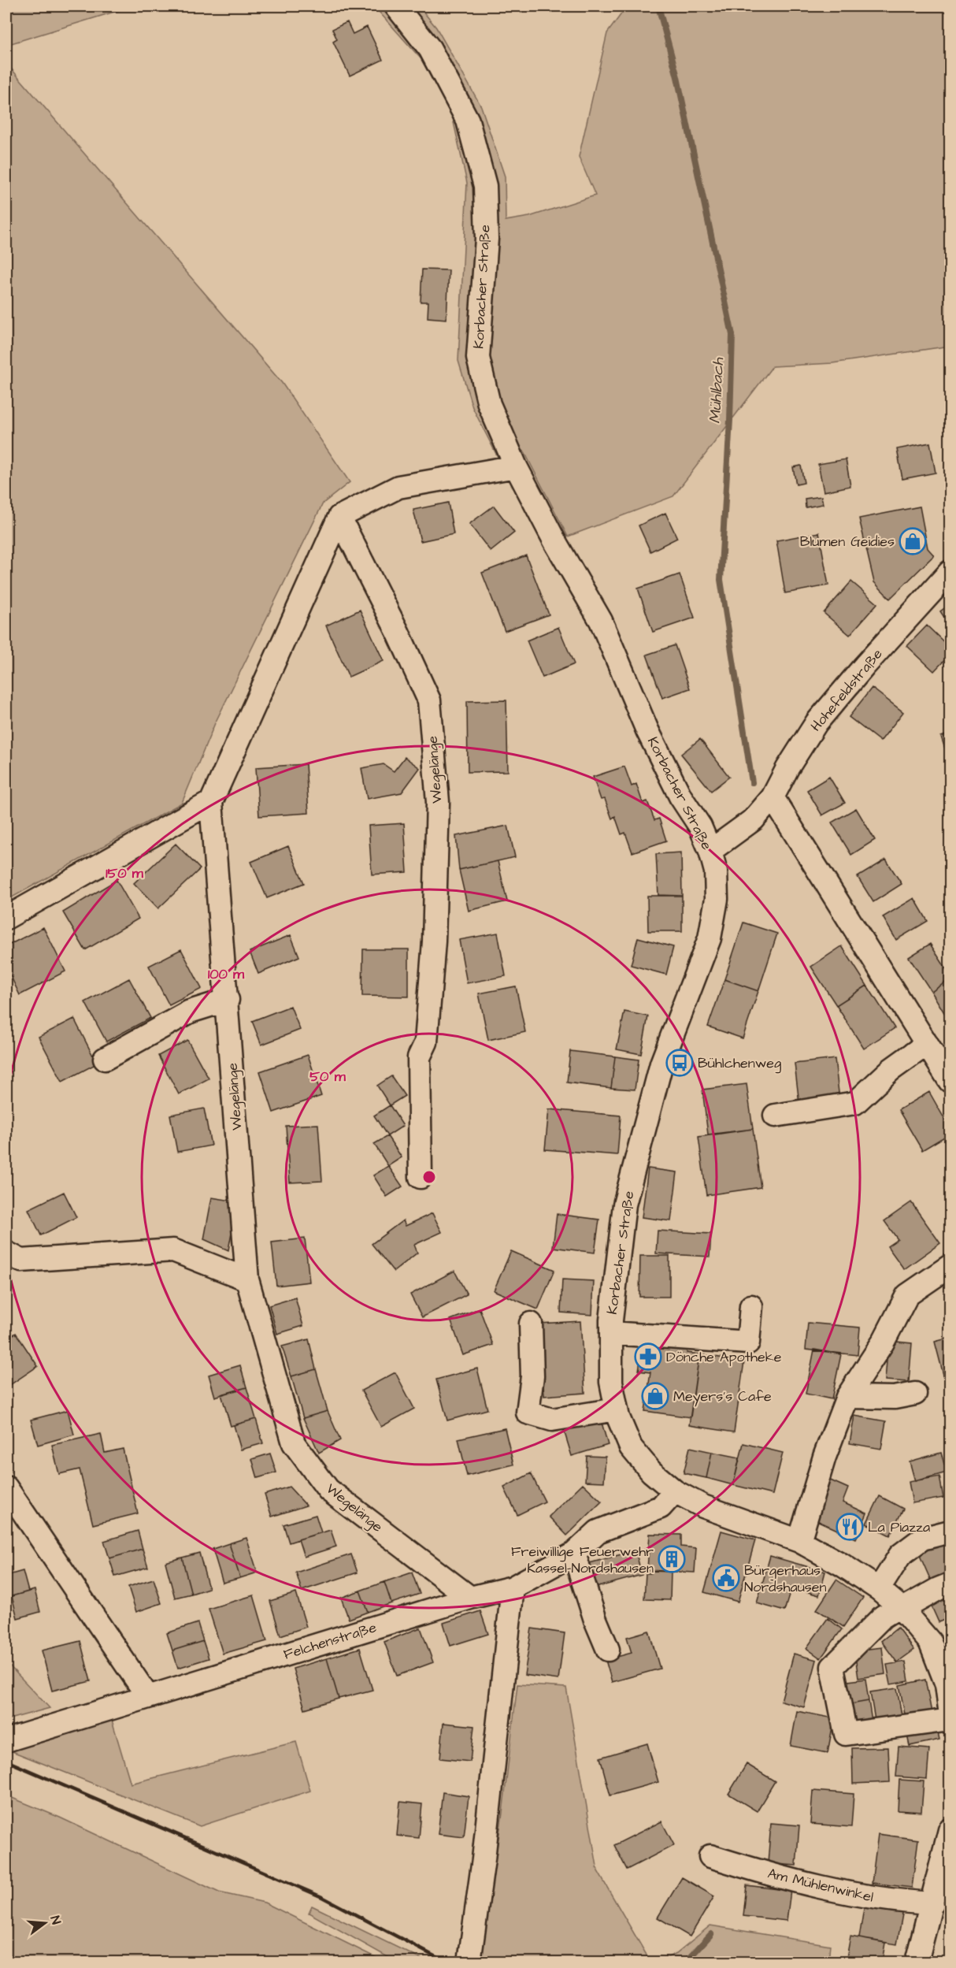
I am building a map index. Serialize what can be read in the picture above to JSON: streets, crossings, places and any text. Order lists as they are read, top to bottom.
{
  "streets": {
    "street": [
      "Korbacher Straße",
      "Hohefeldstraße",
      "Wegelänge",
      "Felchenstraße",
      "Am Mühlenwinkel"
    ]
  },
  "crossings": [
    ["Korbacher Straße", "Hohefeldstraße"],
    ["Korbacher Straße", "Felchenstraße"],
    ["Wegelänge", "Felchenstraße"]
  ],
  "water": ["Mühlbach"],
  "places": {
    "shop": ["Blumen Geidies", "Meyers's Cafe"],
    "bus stop": ["Bühlchenweg"],
    "pharmacy": ["Dönche Apotheke"],
    "restaurant": ["La Piazza"],
    "building": ["Freiwillige Feuerwehr Kassel-Nordshausen"],
    "public building": ["Bürgerhaus Nordshausen"]
  },
  "north": "right",
  "rings": ["150 m", "100 m", "50 m"]
}
